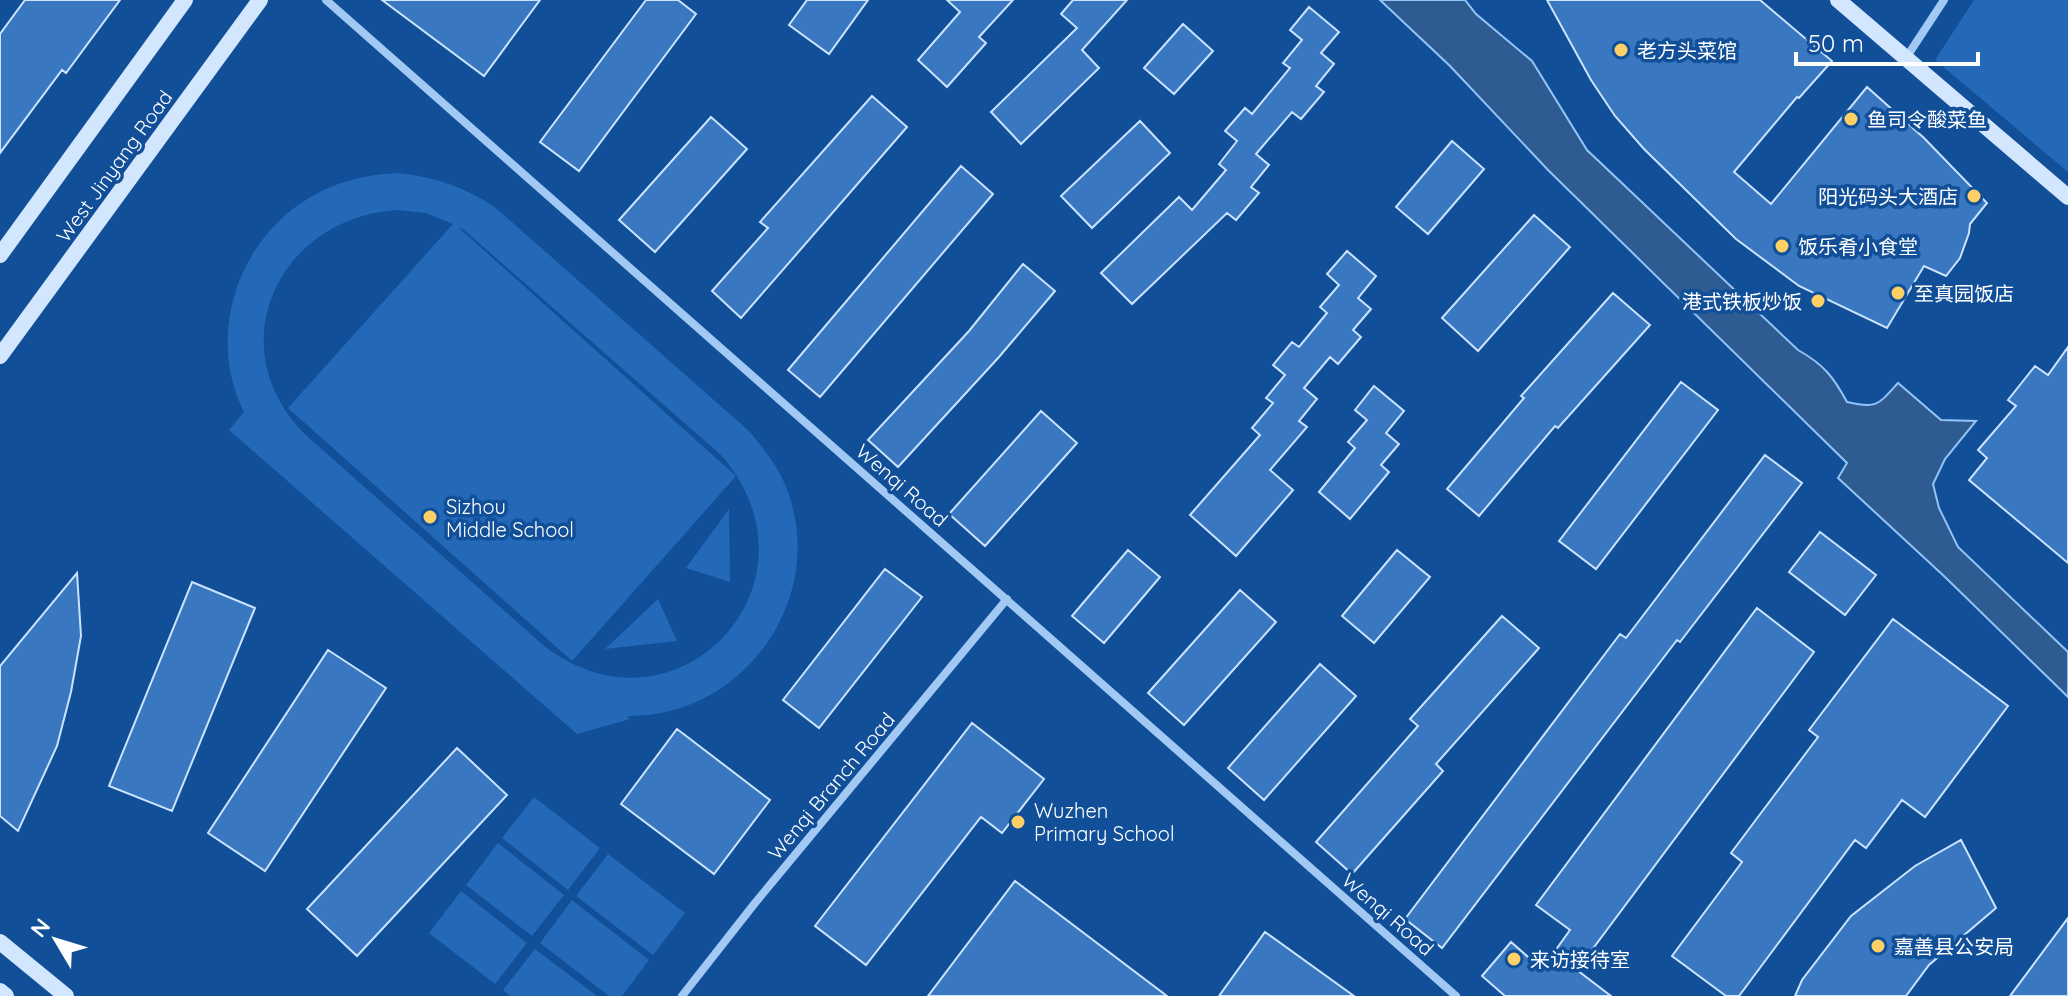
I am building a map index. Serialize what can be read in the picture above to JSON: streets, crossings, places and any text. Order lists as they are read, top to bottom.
{
  "streets": {
    "main road": ["West Jinyang Road"],
    "street": ["Wenqi Road", "Wenqi Branch Road"]
  },
  "crossings": [
    ["Wenqi Road", "Wenqi Branch Road"]
  ],
  "places": [
    "老方头菜馆",
    "鱼司令酸菜鱼",
    "阳光码头大酒店",
    "饭乐肴小食堂",
    "至真园饭店",
    "港式铁板炒饭",
    "Sizhou Middle School",
    "Wuzhen Primary School",
    "嘉善县公安局",
    "来访接待室"
  ],
  "scale_bar": "50 m",
  "north": "top left"
}
